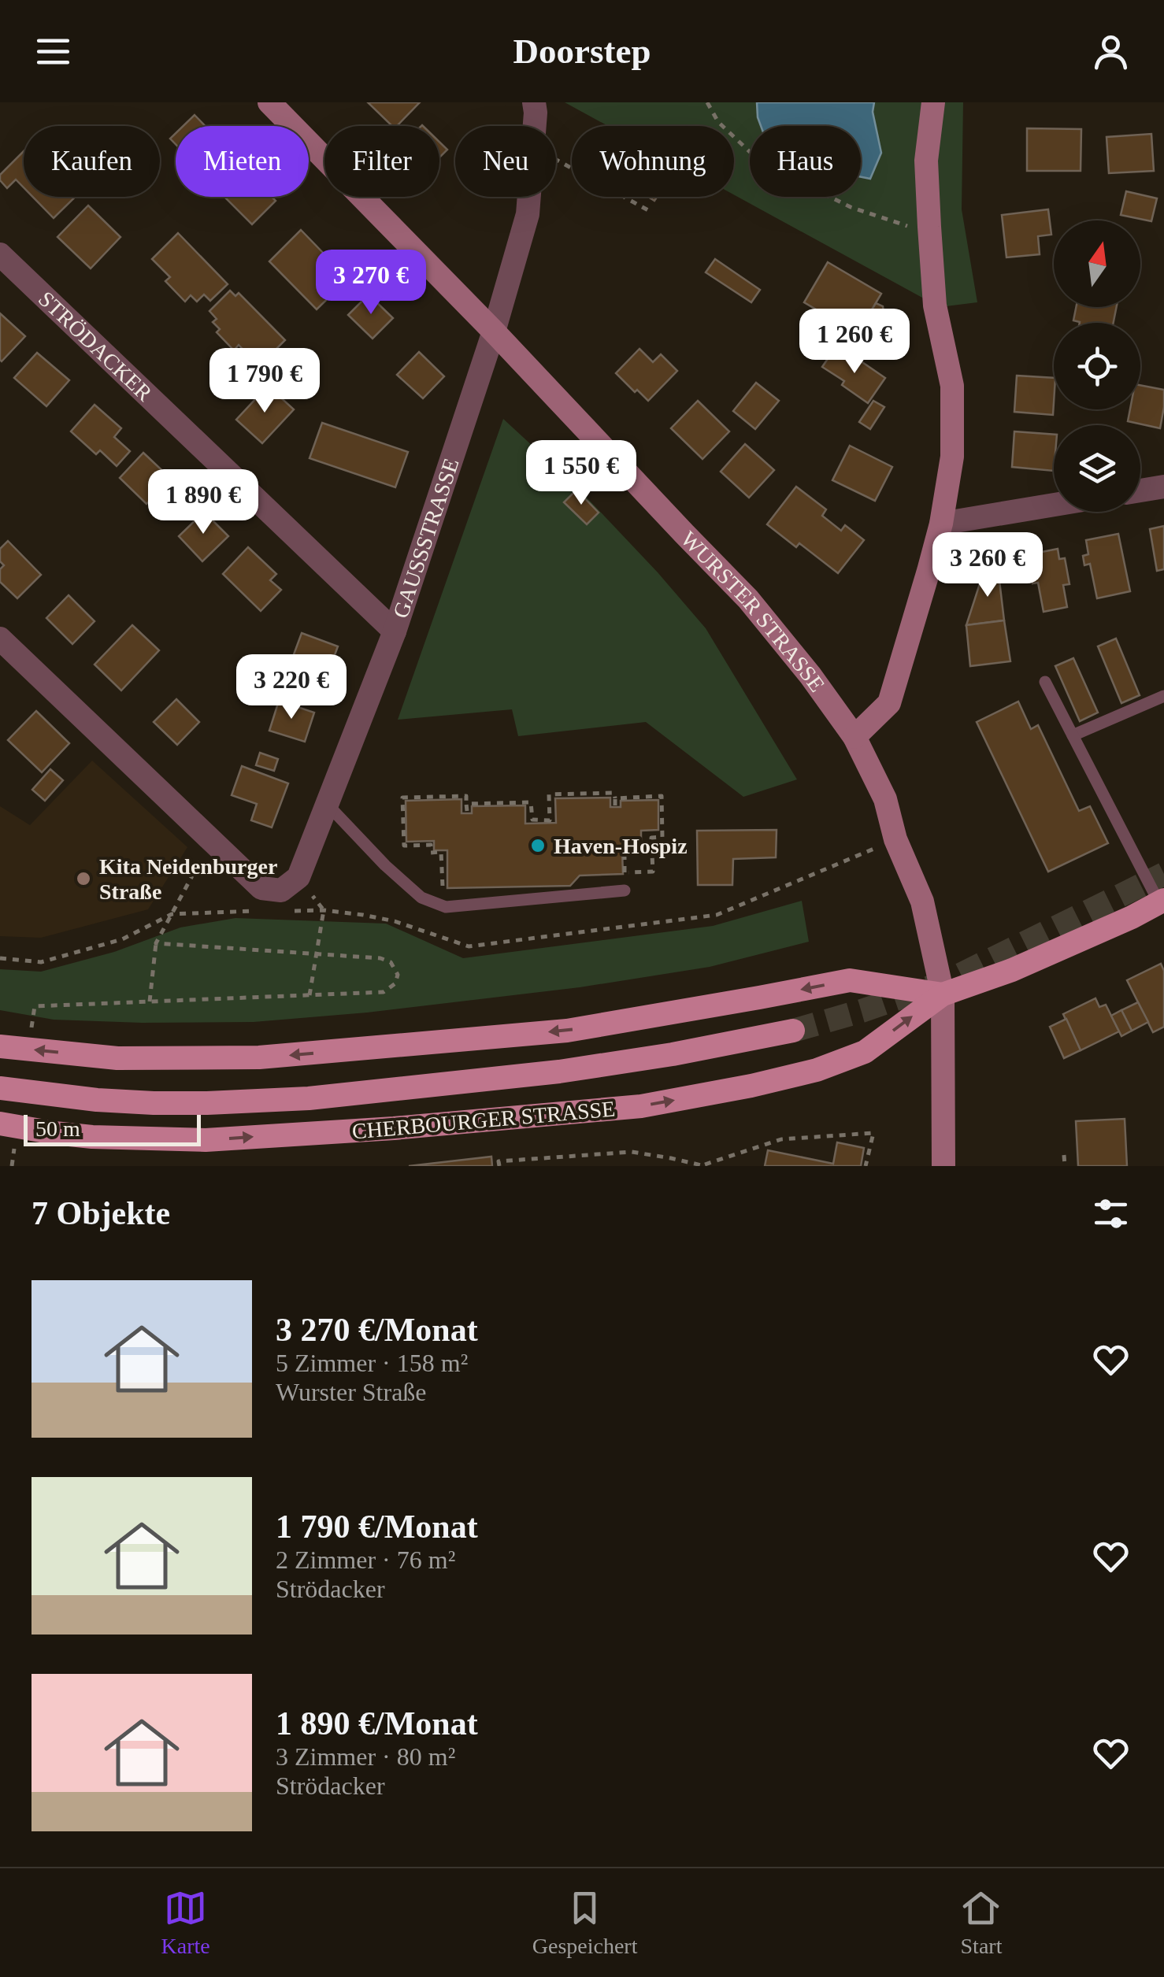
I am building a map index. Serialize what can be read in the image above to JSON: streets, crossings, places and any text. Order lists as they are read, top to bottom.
{
  "streets": {
    "main road": ["CHERBOURGER STRASSE"],
    "street": ["STRÖDACKER", "GAUSSSTRASSE", "WURSTER STRASSE"]
  },
  "crossings": [
    ["STRÖDACKER", "GAUSSSTRASSE"],
    ["GAUSSSTRASSE", "WURSTER STRASSE"],
    ["WURSTER STRASSE", "CHERBOURGER STRASSE"]
  ],
  "places": ["Haven-Hospiz", "Kita Neidenburger Straße"],
  "scale_bar": "50 m",
  "north": "top",
  "page": {
    "header": "Doorstep",
    "chip": [
      "Kaufen",
      "Mieten",
      "Filter",
      "Neu",
      "Wohnung",
      "Haus"
    ],
    "price": [
      "3 270 €",
      "1 260 €",
      "1 790 €",
      "1 550 €",
      "1 890 €",
      "3 260 €",
      "3 220 €"
    ],
    "scale": "50 m",
    "heading": "7 Objekte",
    "list": [
      {
        "name": "3 270 €/Monat",
        "note": "5 Zimmer · 158 m² · Wurster Straße"
      },
      {
        "name": "1 790 €/Monat",
        "note": "2 Zimmer · 76 m² · Strödacker"
      },
      {
        "name": "1 890 €/Monat",
        "note": "3 Zimmer · 80 m² · Strödacker"
      }
    ],
    "tabs": ["Karte", "Gespeichert", "Start"]
  }
}
